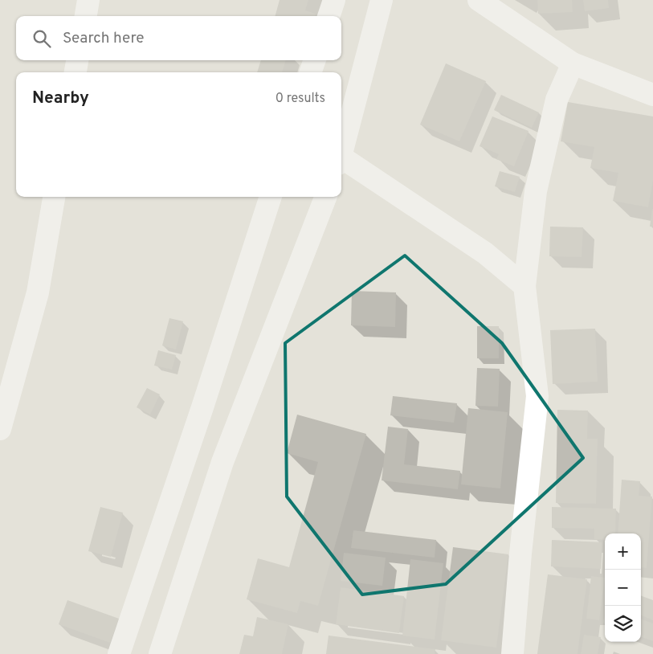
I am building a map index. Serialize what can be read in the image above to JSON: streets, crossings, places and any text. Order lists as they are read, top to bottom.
{
  "page": {
    "search": "Search here",
    "heading": ["Nearby", "0 results"],
    "map_buttons": ["+", "−"]
  }
}
